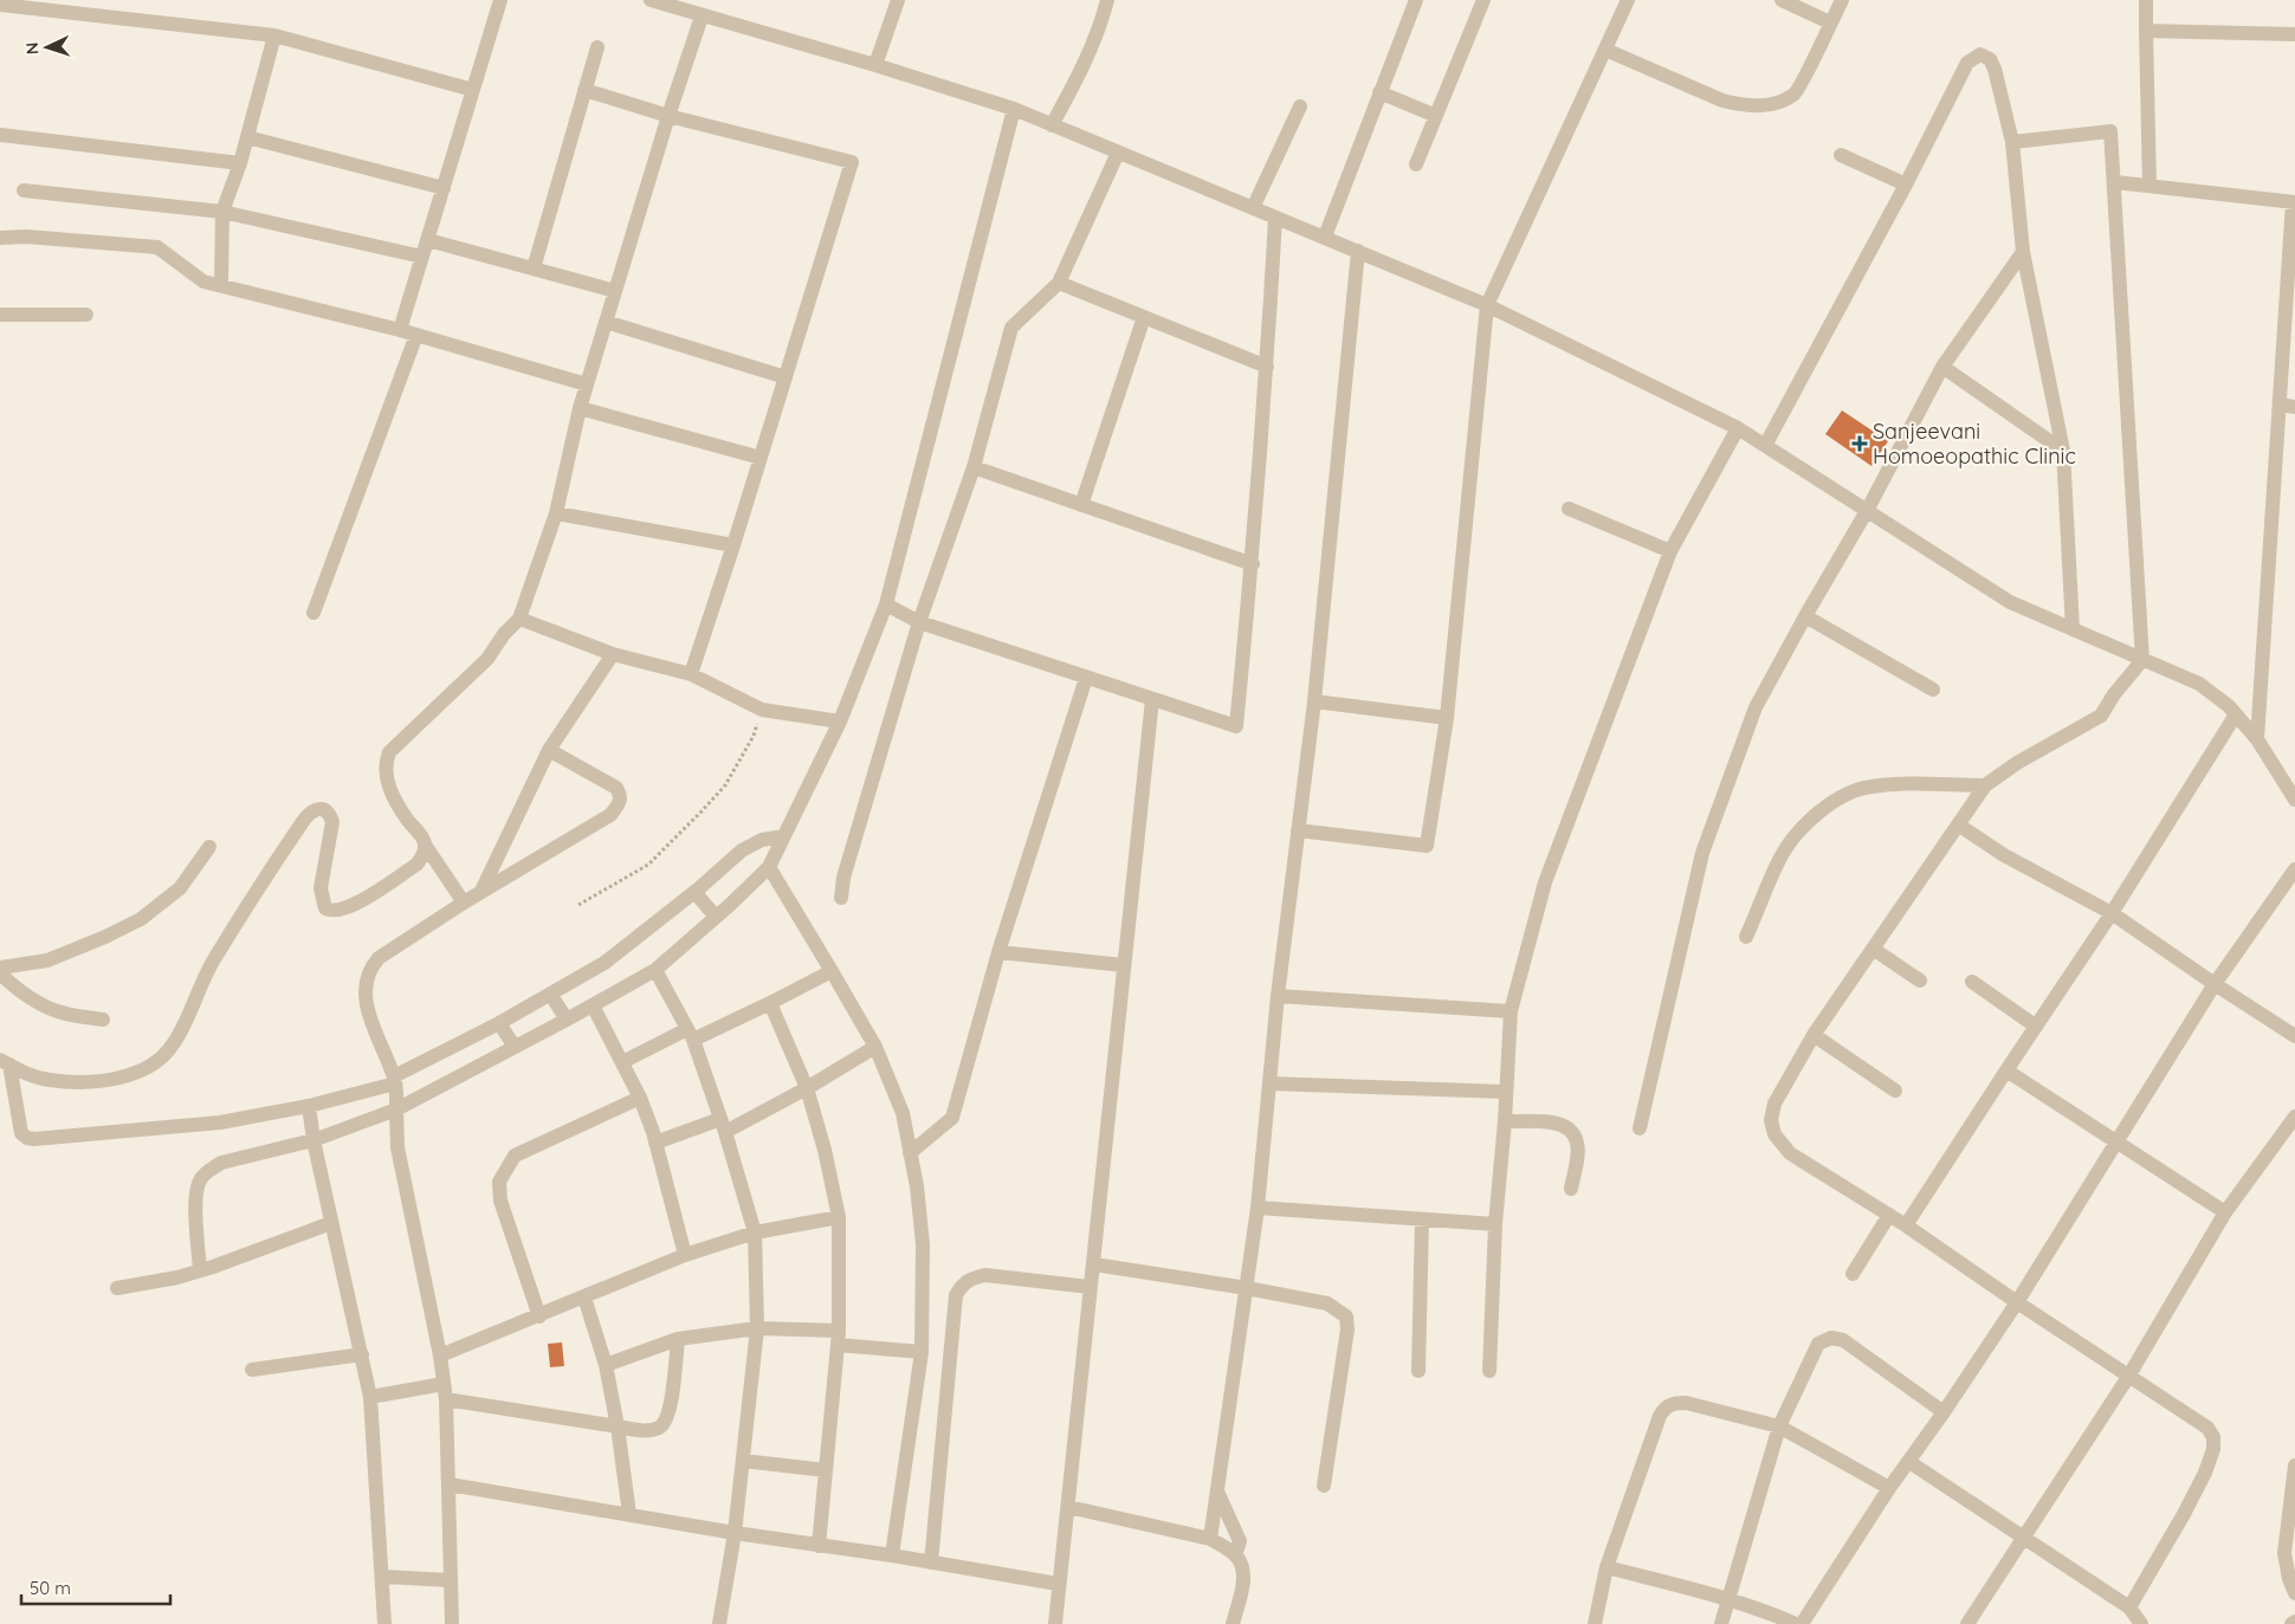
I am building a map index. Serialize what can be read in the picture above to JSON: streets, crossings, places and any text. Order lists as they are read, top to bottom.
{
  "places": {
    "health": ["Sanjeevani Homoeopathic Clinic"]
  },
  "scale_bar": "50 m",
  "north": "left"
}
